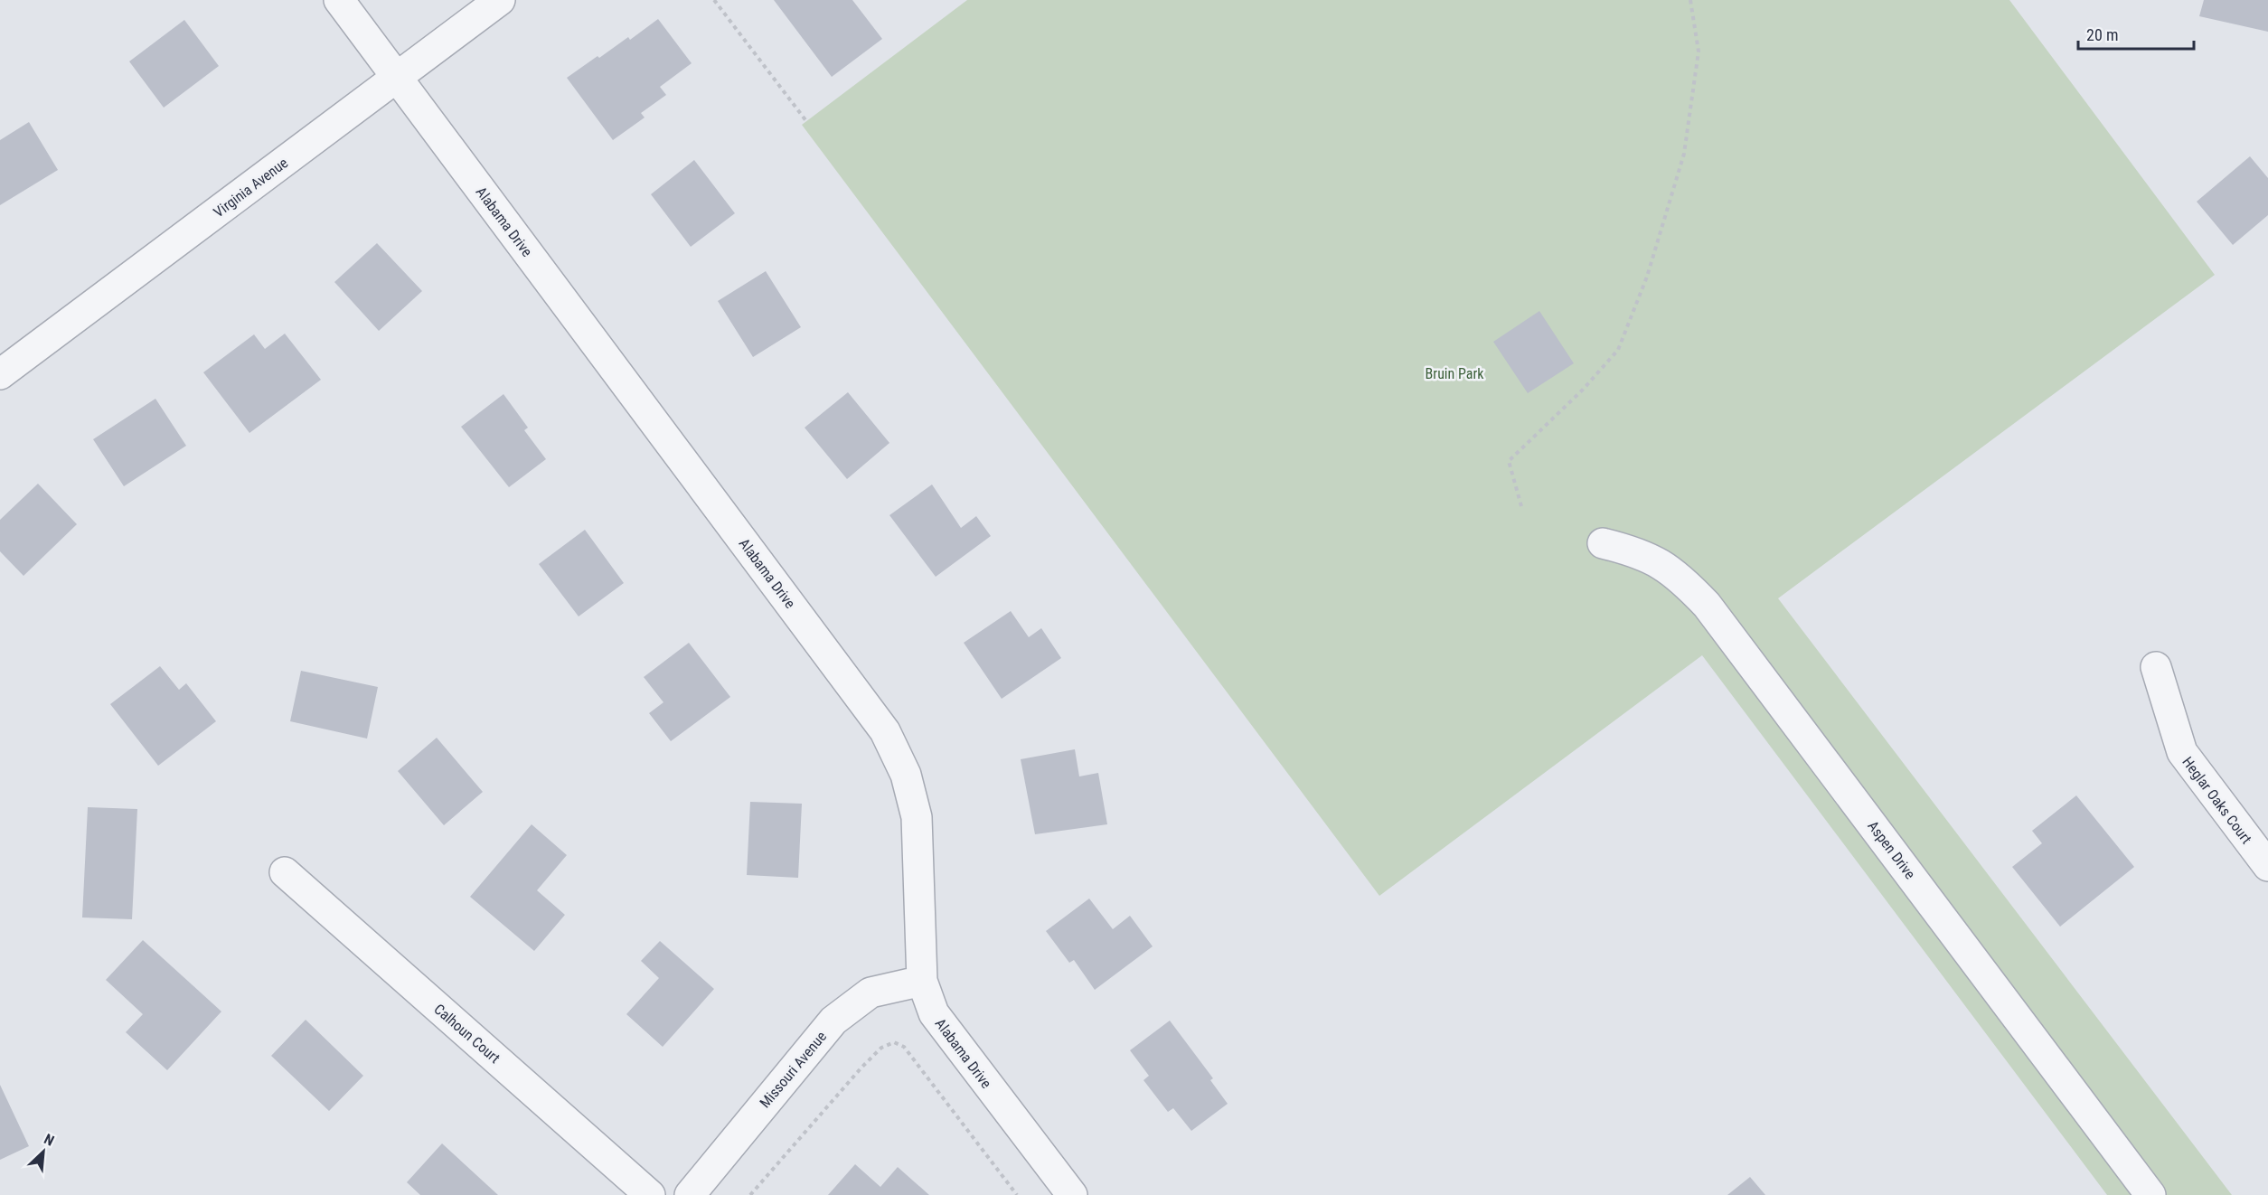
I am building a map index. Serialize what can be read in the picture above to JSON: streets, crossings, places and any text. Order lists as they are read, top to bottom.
{
  "streets": {
    "street": [
      "Virginia Avenue",
      "Alabama Drive",
      "Heglar Oaks Court",
      "Aspen Drive",
      "Calhoun Court",
      "Missouri Avenue"
    ]
  },
  "crossings": [
    ["Virginia Avenue", "Alabama Drive"],
    ["Alabama Drive", "Missouri Avenue"]
  ],
  "parks": ["Bruin Park"],
  "scale_bar": "20 m",
  "north": "top right"
}
